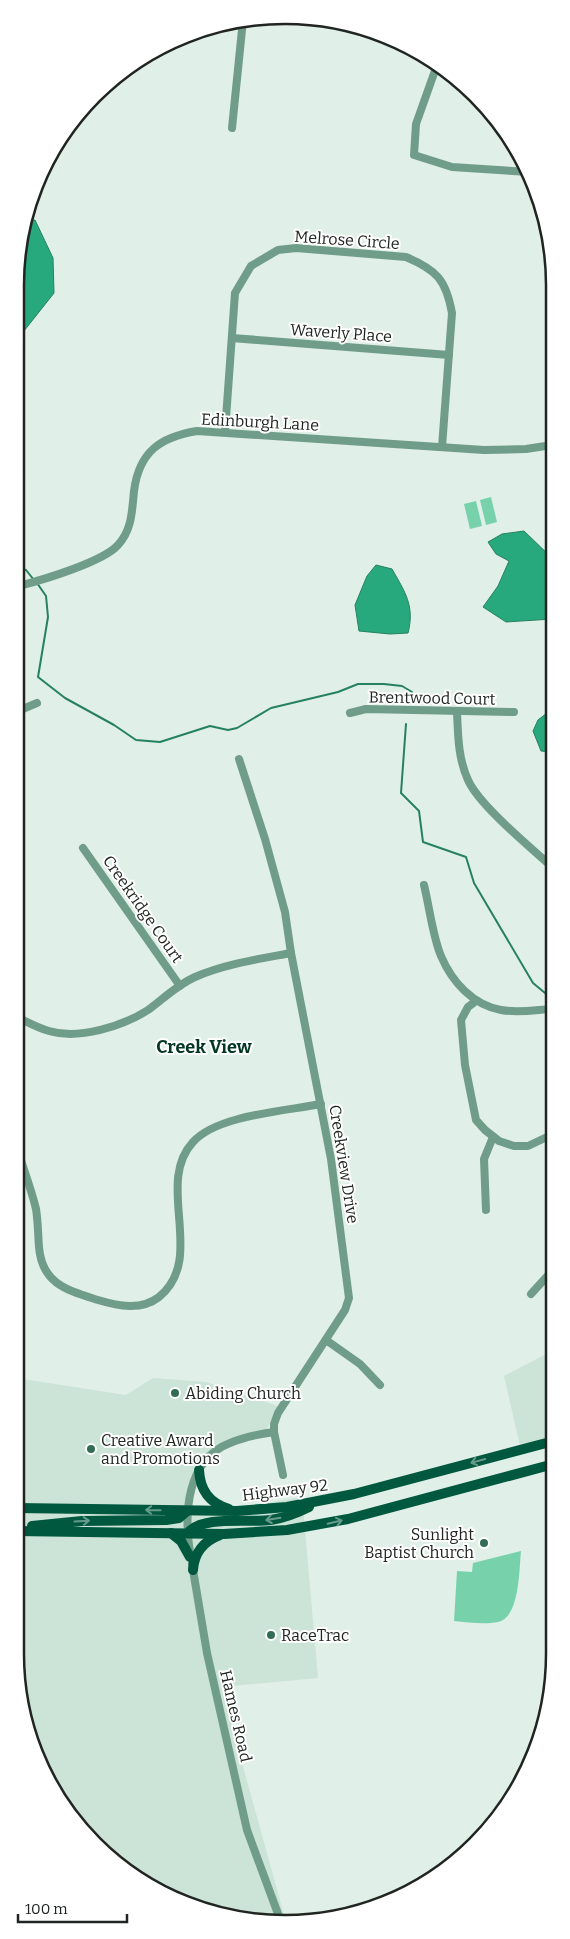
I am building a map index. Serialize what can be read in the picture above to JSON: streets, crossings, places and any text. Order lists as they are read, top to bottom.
{
  "streets": {
    "main road": ["Highway 92"],
    "street": [
      "Melrose Circle",
      "Waverly Place",
      "Edinburgh Lane",
      "Brentwood Court",
      "Creekridge Court",
      "Creekview Drive",
      "Hames Road"
    ]
  },
  "crossings": [
    ["Melrose Circle", "Waverly Place"],
    ["Melrose Circle", "Edinburgh Lane"],
    ["Highway 92", "Hames Road"]
  ],
  "districts": ["Creek View"],
  "places": [
    "Abiding Church",
    "Creative Award and Promotions",
    "Sunlight Baptist Church",
    "RaceTrac"
  ],
  "scale_bar": "100 m"
}
